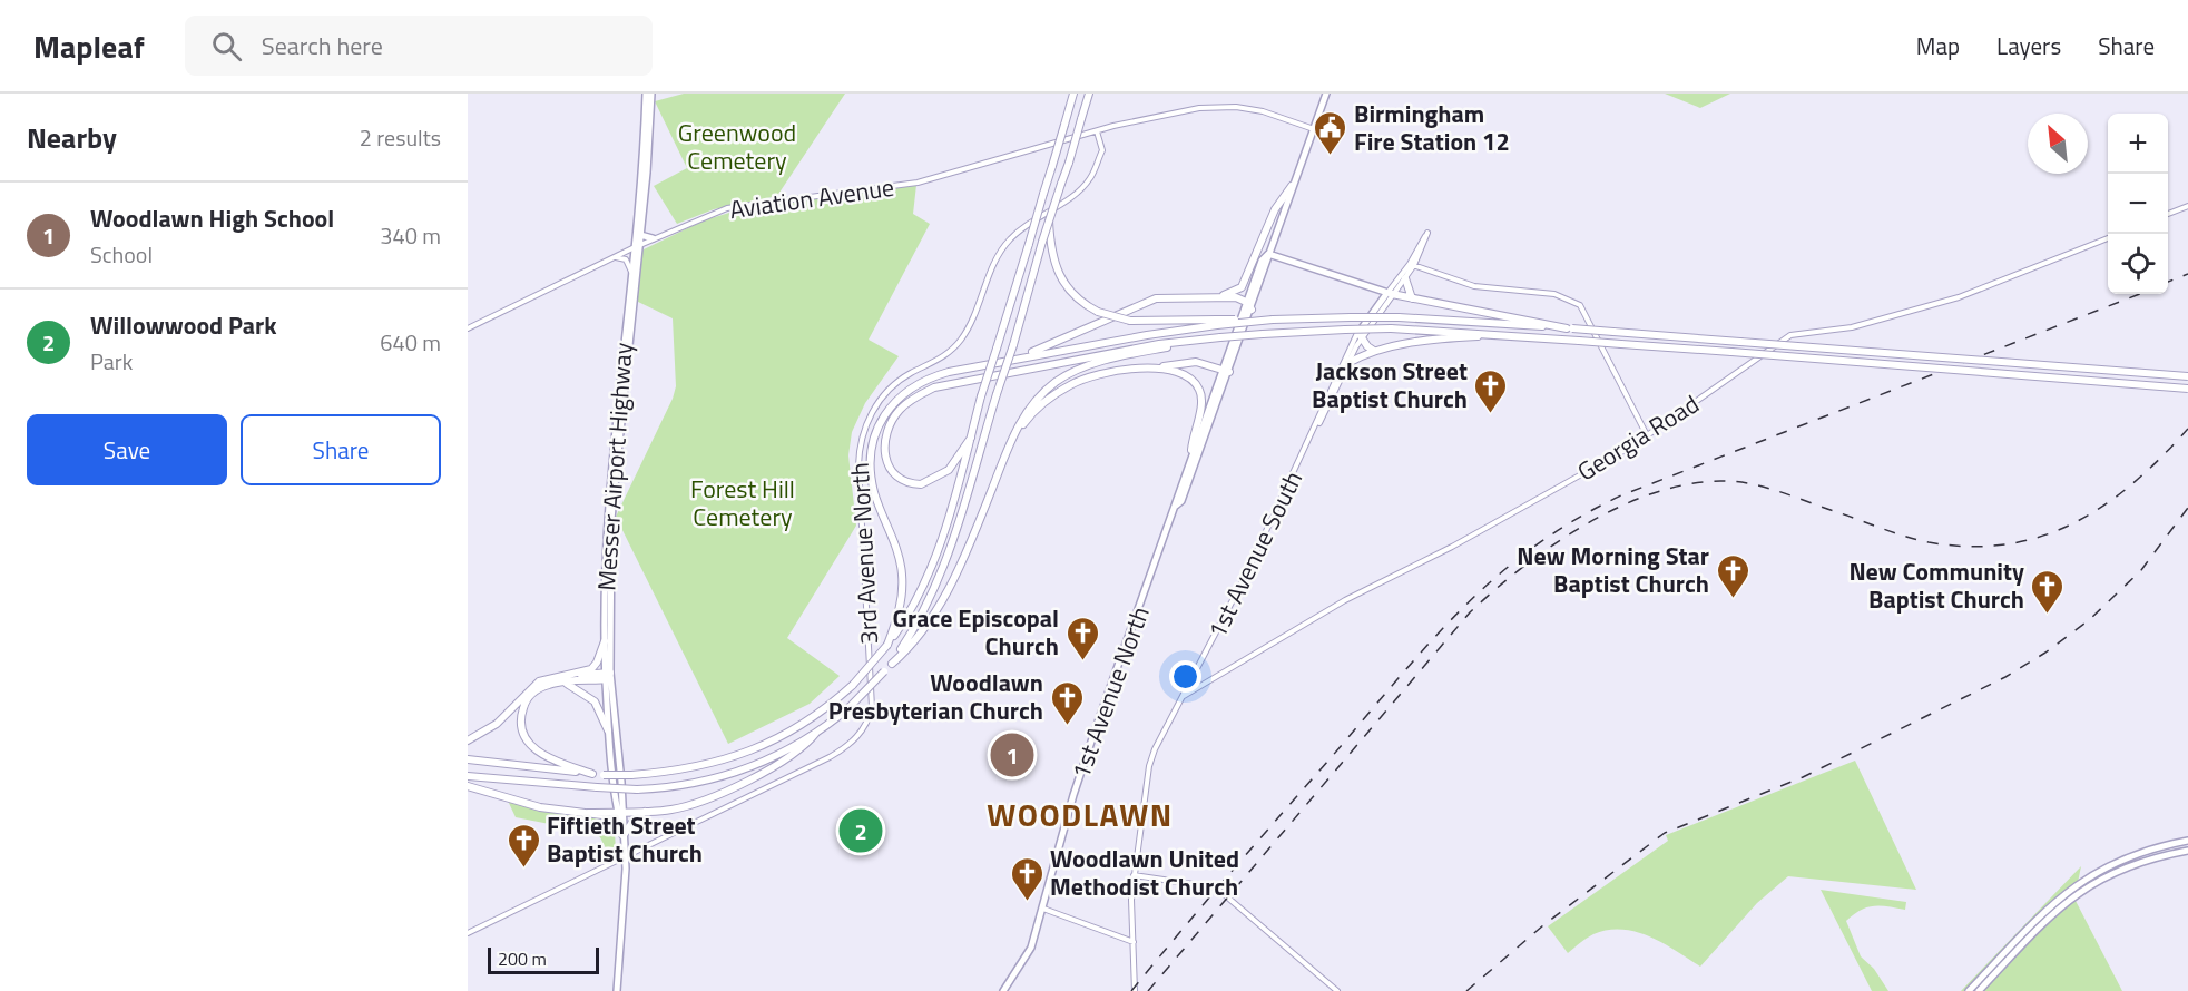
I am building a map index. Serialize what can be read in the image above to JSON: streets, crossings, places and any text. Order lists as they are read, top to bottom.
{
  "streets": {
    "main road": ["Messer Airport Highway", "1st Avenue South", "1st Avenue North"],
    "street": ["Aviation Avenue", "Georgia Road", "3rd Avenue North"]
  },
  "crossings": [
    ["Aviation Avenue", "Messer Airport Highway"],
    ["Aviation Avenue", "3rd Avenue North"],
    ["Aviation Avenue", "1st Avenue North"],
    ["Georgia Road", "1st Avenue South"],
    ["Messer Airport Highway", "3rd Avenue North"]
  ],
  "districts": ["WOODLAWN"],
  "parks": ["Greenwood Cemetery", "Forest Hill Cemetery"],
  "places": {
    "public building": ["Birmingham Fire Station 12"],
    "church": [
      "Jackson Street Baptist Church",
      "New Morning Star Baptist Church",
      "New Community Baptist Church",
      "Grace Episcopal Church",
      "Woodlawn Presbyterian Church",
      "Fiftieth Street Baptist Church",
      "Woodlawn United Methodist Church"
    ]
  },
  "scale_bar": "200 m",
  "north": "top left",
  "page": {
    "header": "Mapleaf",
    "search": "Search here",
    "nav": ["Map", "Layers", "Share"],
    "heading": ["Nearby", "2 results"],
    "map_buttons": ["+", "−"],
    "list": [
      {
        "mark": "1",
        "name": "Woodlawn High School",
        "note": "School",
        "value": "340 m"
      },
      {
        "mark": "2",
        "name": "Willowwood Park",
        "note": "Park",
        "value": "640 m"
      }
    ],
    "buttons": ["Save", "Share"],
    "pins": ["1", "2"],
    "scale": "200 m"
  }
}
